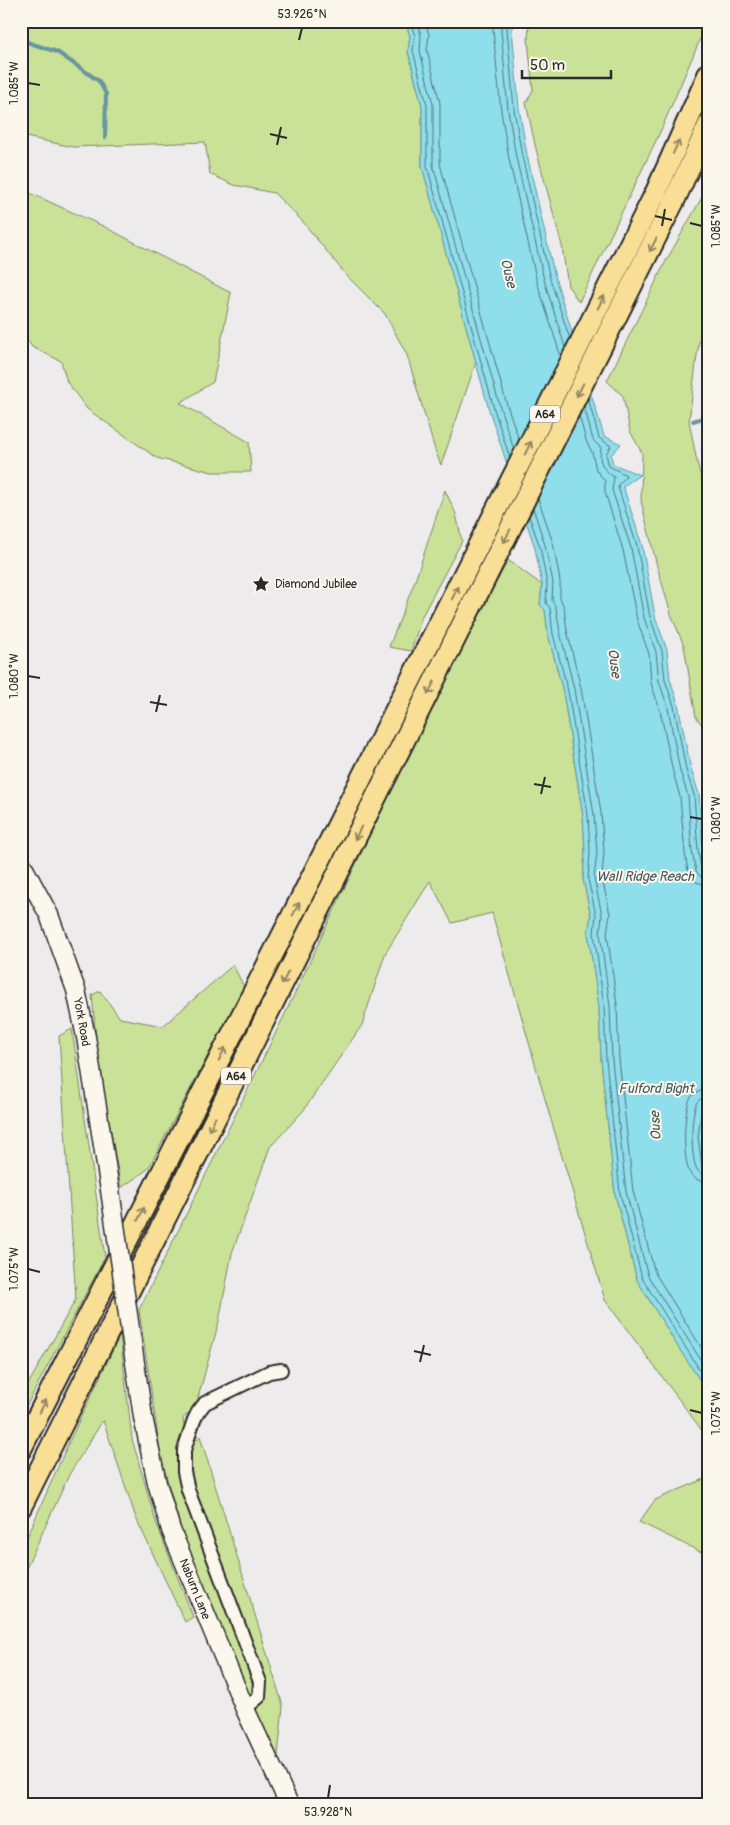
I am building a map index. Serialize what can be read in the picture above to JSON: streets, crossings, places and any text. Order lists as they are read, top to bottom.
{
  "streets": {
    "highway": ["A64"],
    "main road": ["York Road", "Naburn Lane"]
  },
  "crossings": [
    ["York Road", "Naburn Lane"]
  ],
  "water": ["Ouse", "Wall Ridge Reach", "Fulford Bight"],
  "places": {
    "place": ["Diamond Jubilee"]
  },
  "scale_bar": "50 m",
  "coordinates": [
    "53.926°N",
    "1.085°W",
    "1.080°W",
    "1.075°W",
    "53.928°N"
  ]
}
